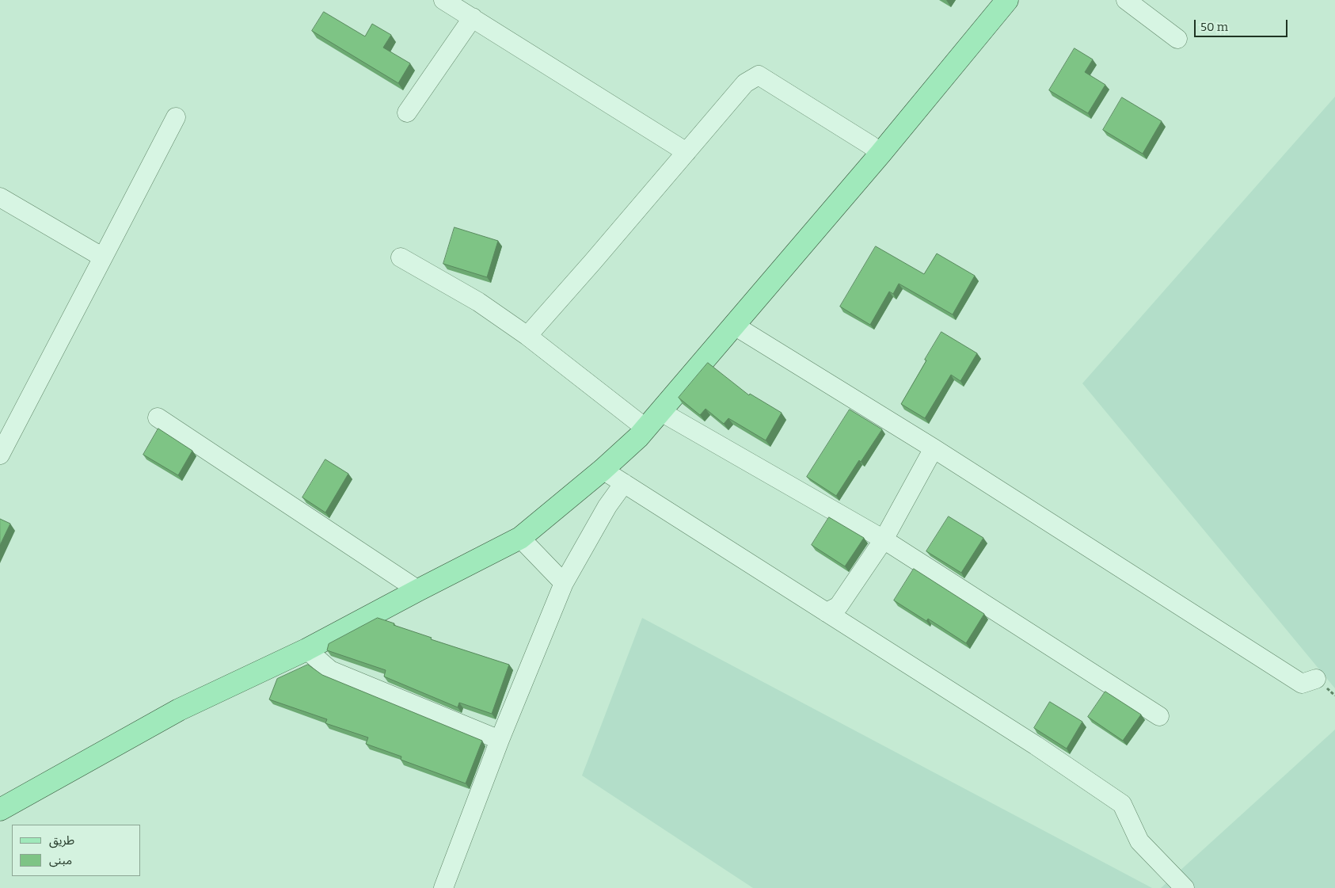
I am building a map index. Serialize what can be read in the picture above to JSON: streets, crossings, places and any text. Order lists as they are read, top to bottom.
{
  "legend": ["طريق", "مبنى"],
  "scale_bar": "50 m"
}
